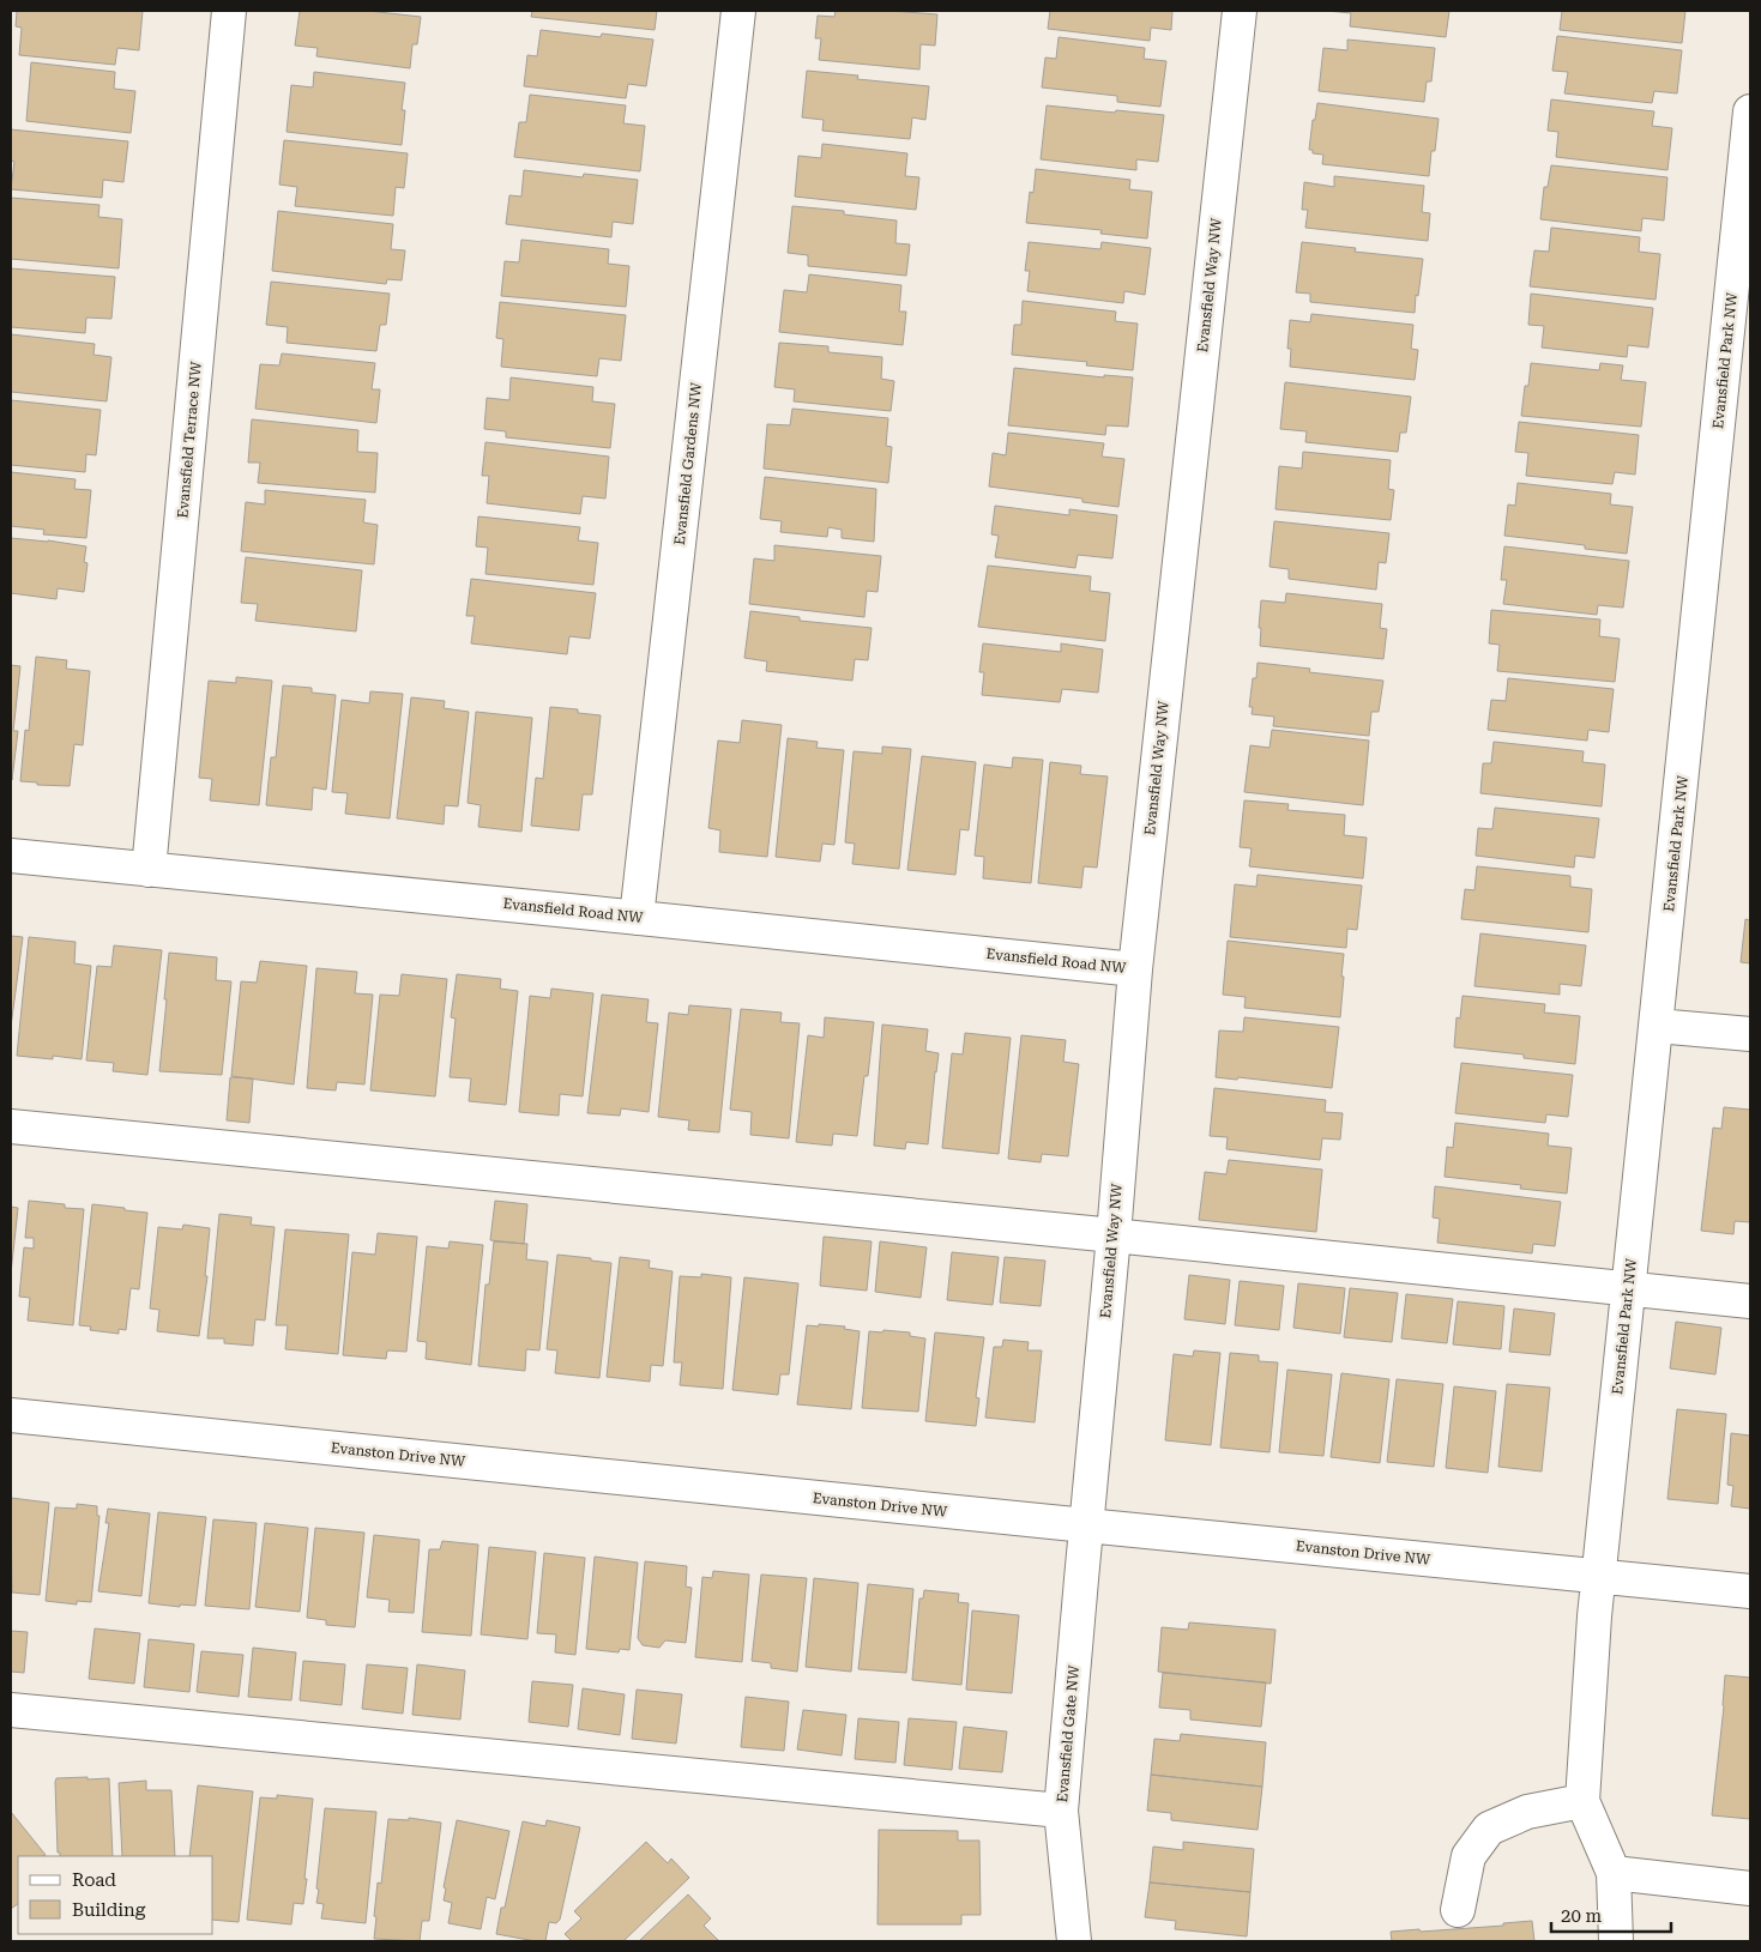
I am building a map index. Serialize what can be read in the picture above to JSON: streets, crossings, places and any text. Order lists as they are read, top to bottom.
{
  "streets": {
    "street": [
      "Evansfield Way NW",
      "Evansfield Park NW",
      "Evansfield Terrace NW",
      "Evansfield Gardens NW",
      "Evansfield Road NW",
      "Evanston Drive NW",
      "Evansfield Gate NW"
    ]
  },
  "crossings": [
    ["Evansfield Way NW", "Evansfield Road NW"],
    ["Evansfield Way NW", "Evanston Drive NW"],
    ["Evansfield Way NW", "Evansfield Gate NW"],
    ["Evansfield Park NW", "Evanston Drive NW"],
    ["Evansfield Terrace NW", "Evansfield Road NW"],
    ["Evansfield Gardens NW", "Evansfield Road NW"],
    ["Evanston Drive NW", "Evansfield Gate NW"]
  ],
  "legend": ["Road", "Building"],
  "scale_bar": "20 m"
}
